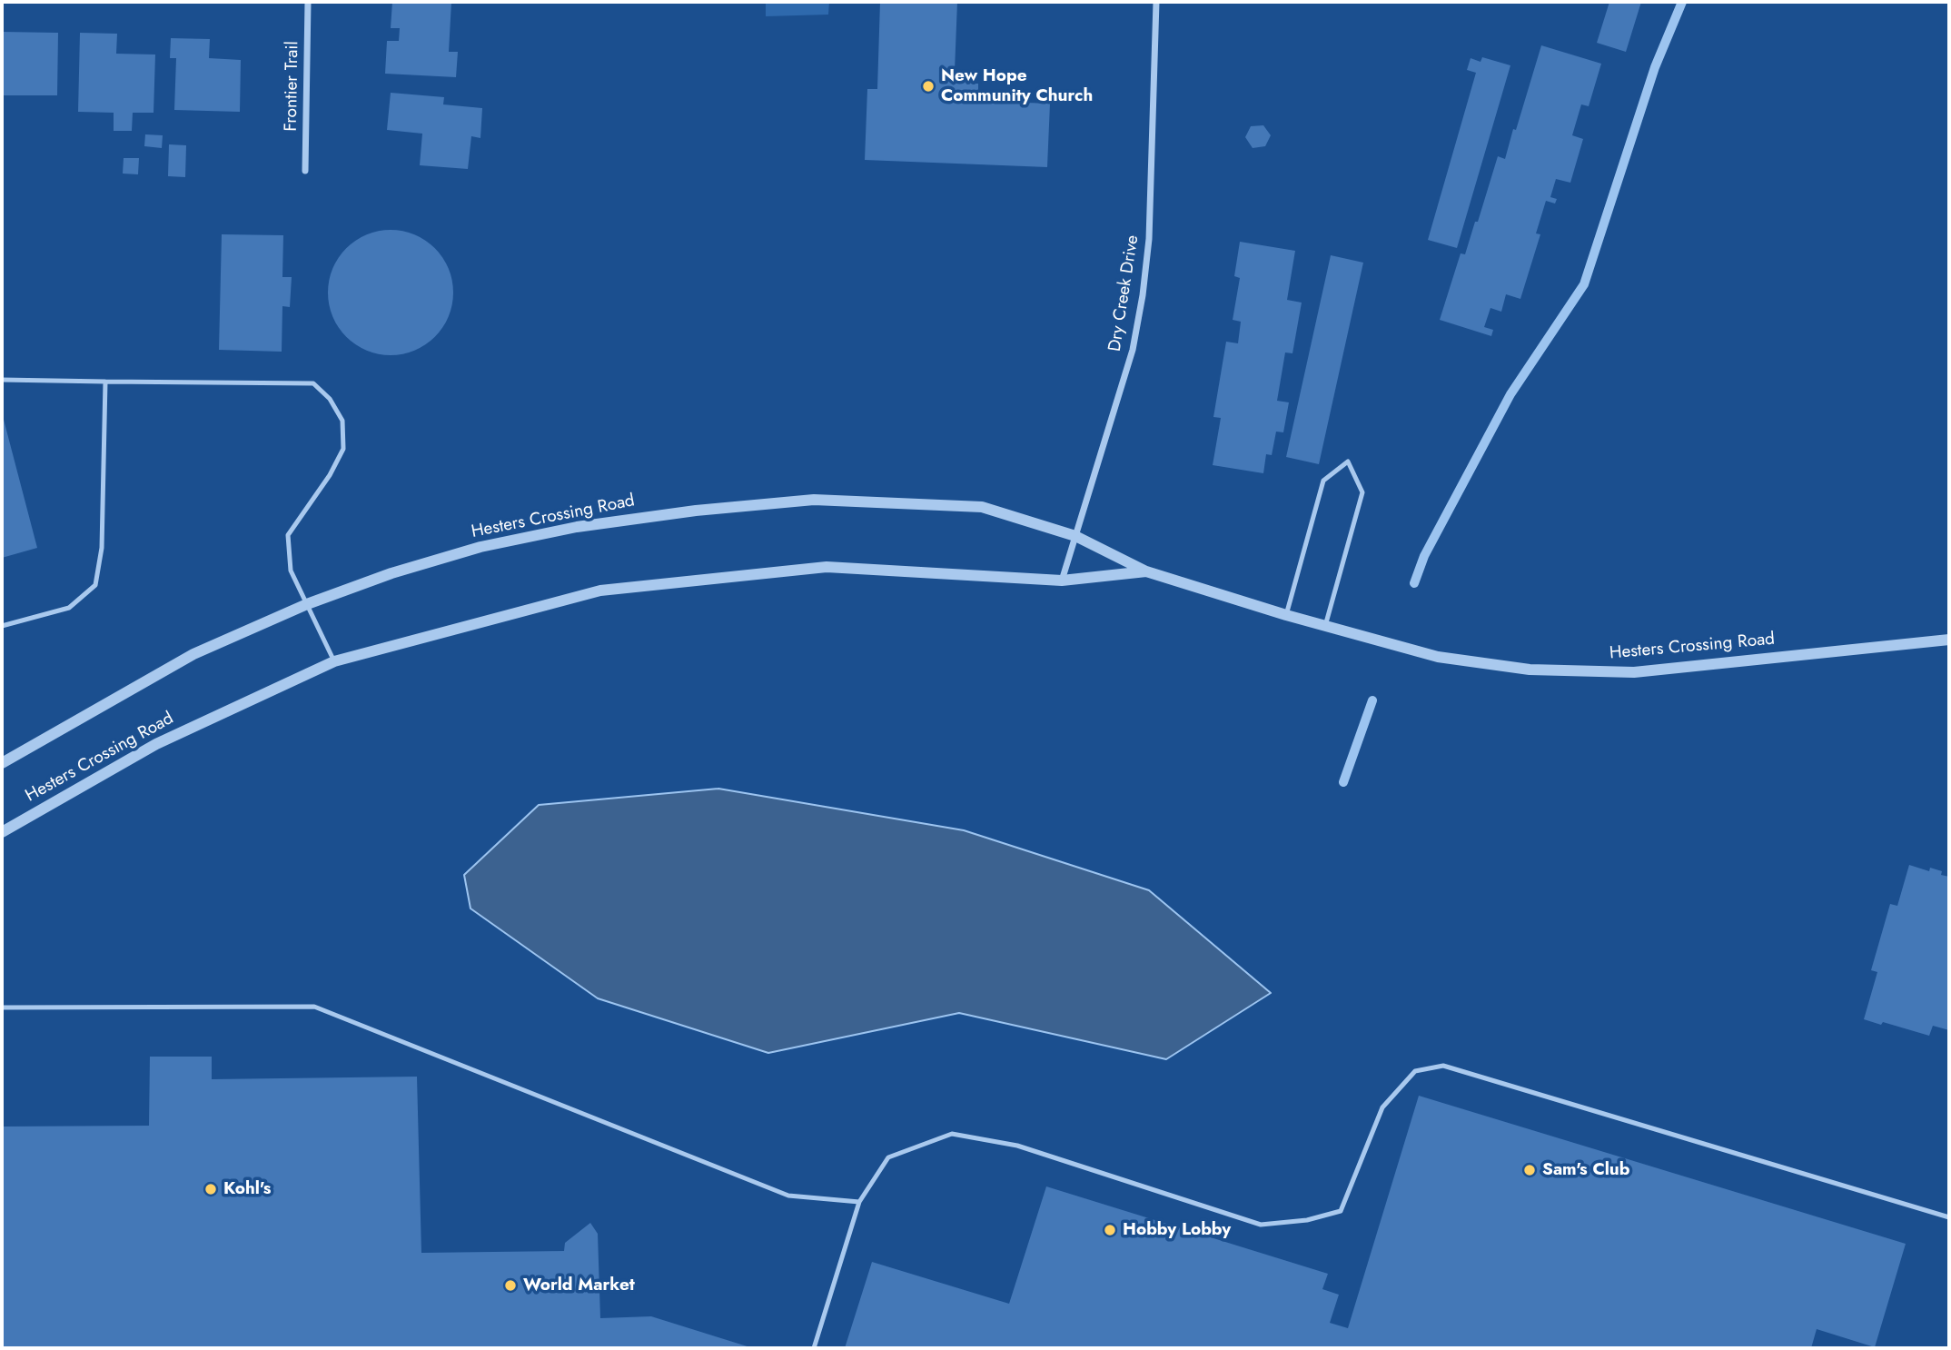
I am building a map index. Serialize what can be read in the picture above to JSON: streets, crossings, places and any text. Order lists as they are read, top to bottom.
{
  "streets": {
    "street": ["Frontier Trail", "Dry Creek Drive", "Hesters Crossing Road"]
  },
  "crossings": [
    ["Dry Creek Drive", "Hesters Crossing Road"]
  ],
  "places": [
    "New Hope Community Church",
    "Sam's Club",
    "Kohl's",
    "Hobby Lobby",
    "World Market"
  ]
}
